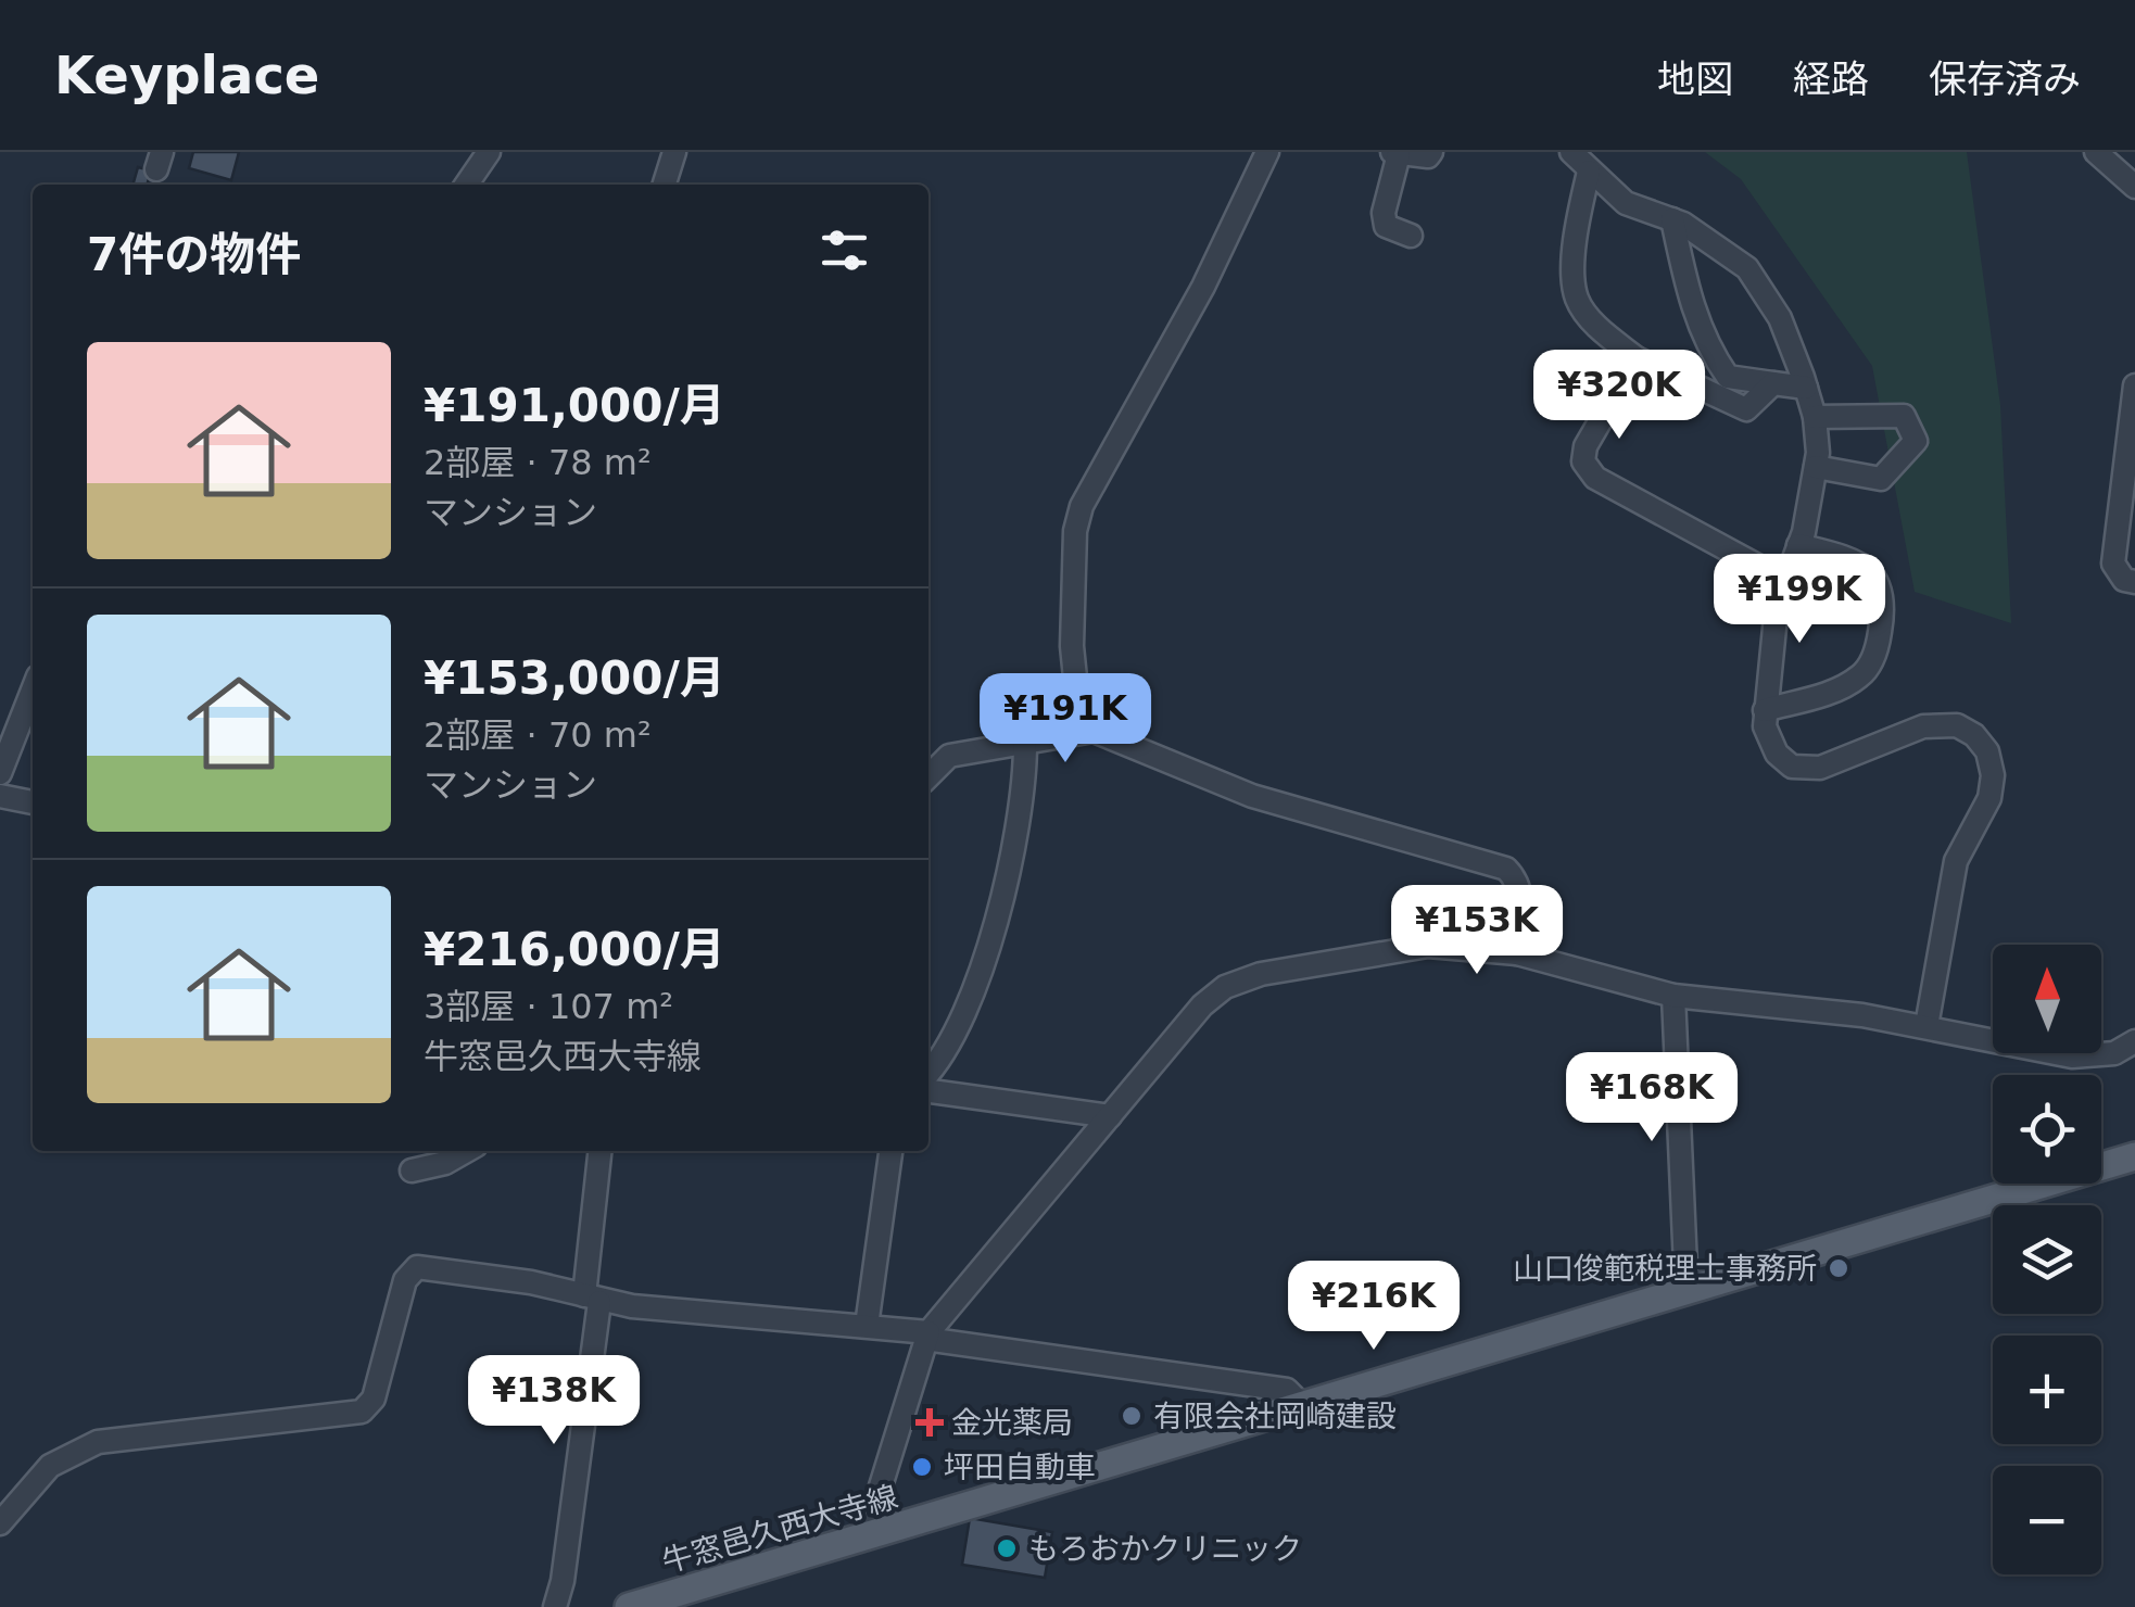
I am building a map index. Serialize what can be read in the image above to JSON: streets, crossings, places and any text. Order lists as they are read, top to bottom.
{
  "streets": {
    "main road": ["牛窓邑久西大寺線"]
  },
  "places": {
    "other": [
      "山口俊範税理士事務所",
      "有限会社岡崎建設",
      "坪田自動車",
      "もろおかクリニック"
    ],
    "health": ["金光薬局"]
  },
  "north": "top",
  "page": {
    "header": "Keyplace",
    "nav": ["地図", "経路", "保存済み"],
    "heading": "7件の物件",
    "list": [
      {
        "name": "¥191,000/月",
        "note": "2部屋 · 78 m² · マンション"
      },
      {
        "name": "¥153,000/月",
        "note": "2部屋 · 70 m² · マンション"
      },
      {
        "name": "¥216,000/月",
        "note": "3部屋 · 107 m² · 牛窓邑久西大寺線"
      }
    ],
    "price": [
      "¥320K",
      "¥199K",
      "¥191K",
      "¥153K",
      "¥168K",
      "¥216K",
      "¥138K"
    ],
    "map_buttons": ["+", "−"]
  }
}
